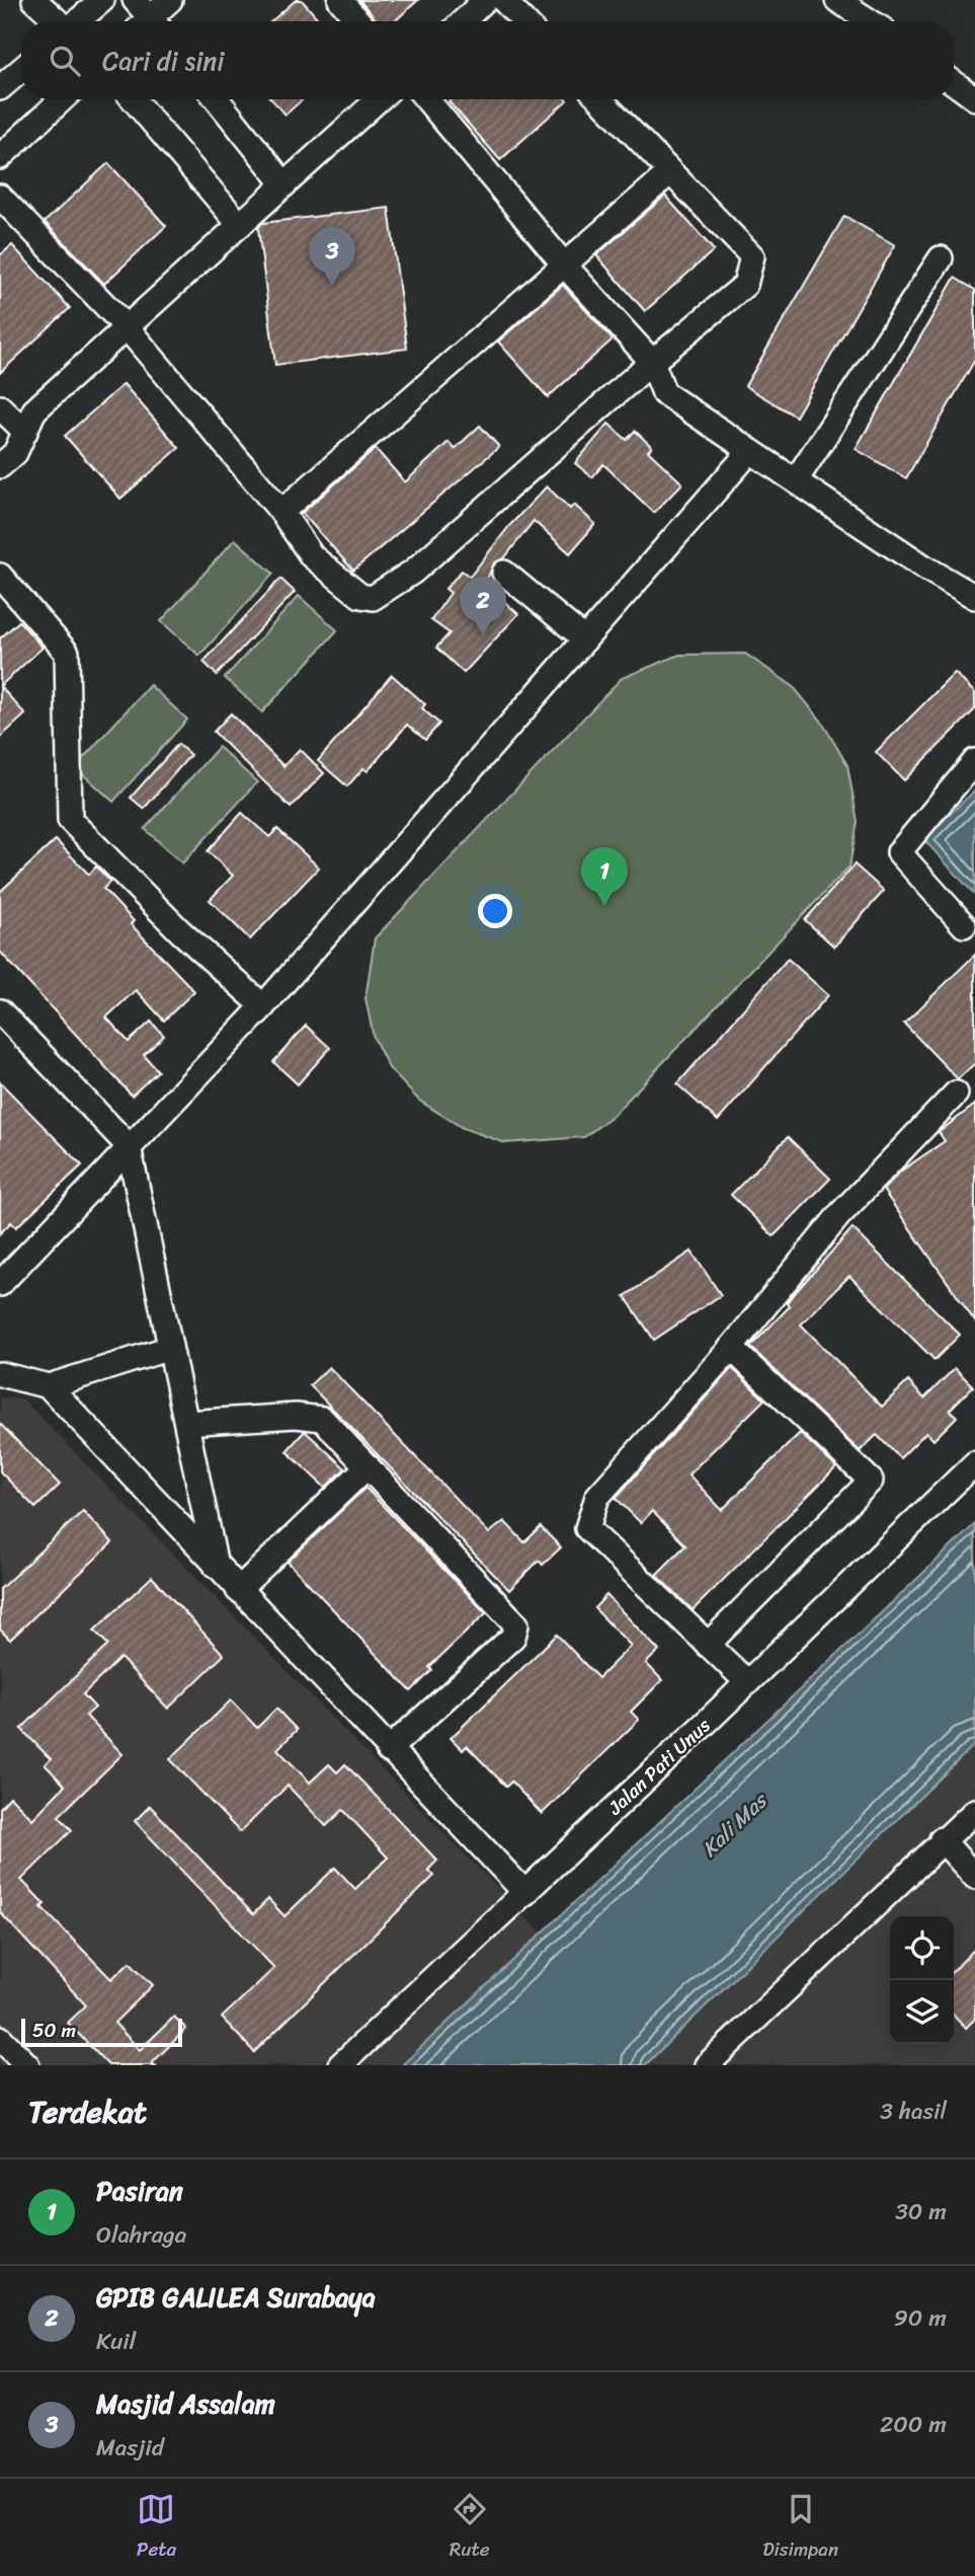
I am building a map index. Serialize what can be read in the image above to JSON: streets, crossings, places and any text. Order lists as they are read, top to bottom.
{
  "streets": {
    "street": ["Jalan Pati Unus"]
  },
  "water": ["Kali Mas"],
  "scale_bar": "50 m",
  "page": {
    "search": "Cari di sini",
    "pins": ["3", "2", "1"],
    "scale": "50 m",
    "heading": ["Terdekat", "3 hasil"],
    "list": [
      {
        "mark": "1",
        "name": "Pasiran",
        "note": "Olahraga",
        "value": "30 m"
      },
      {
        "mark": "2",
        "name": "GPIB GALILEA Surabaya",
        "note": "Kuil",
        "value": "90 m"
      },
      {
        "mark": "3",
        "name": "Masjid Assalam",
        "note": "Masjid",
        "value": "200 m"
      }
    ],
    "nav": ["Peta", "Rute", "Disimpan"]
  }
}
